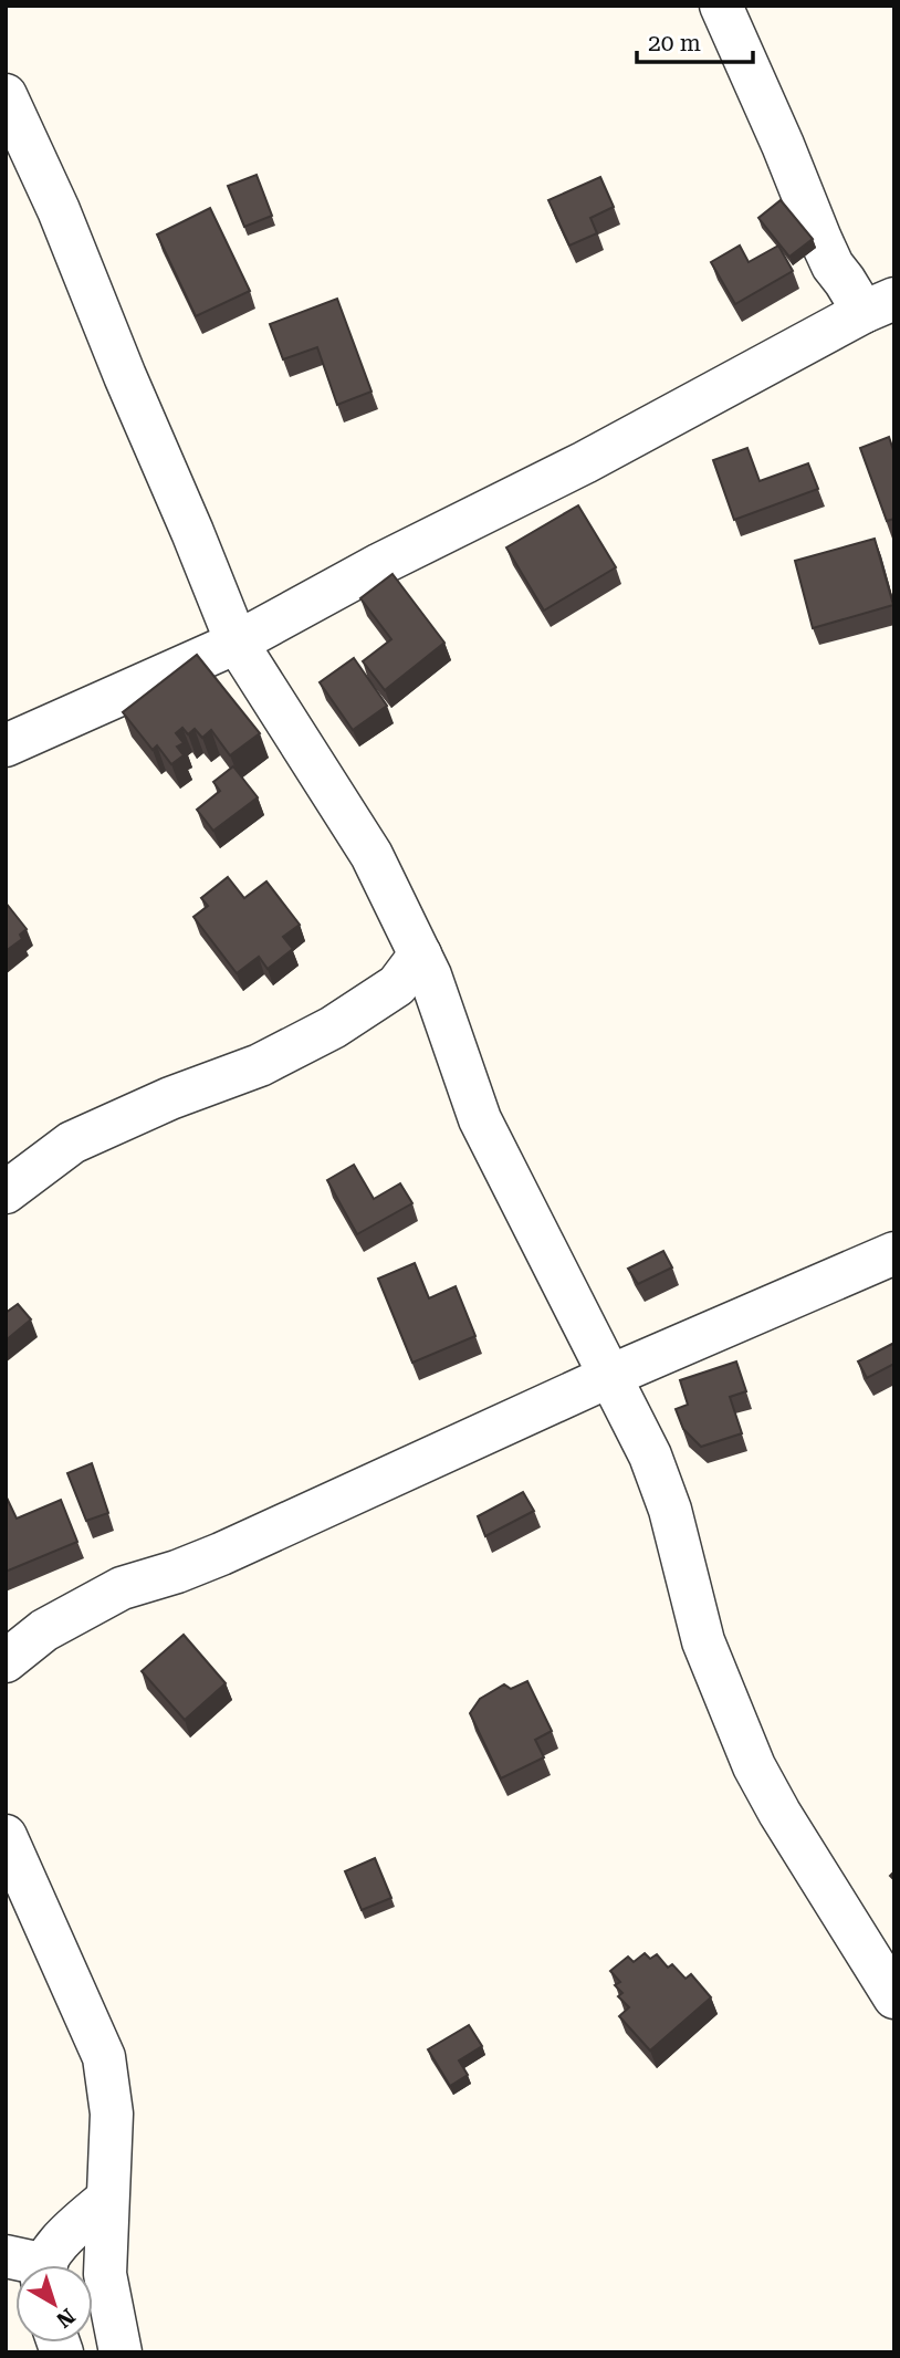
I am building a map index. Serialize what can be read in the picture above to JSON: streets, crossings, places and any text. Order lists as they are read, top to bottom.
{
  "scale_bar": "20 m",
  "north": "bottom right"
}
